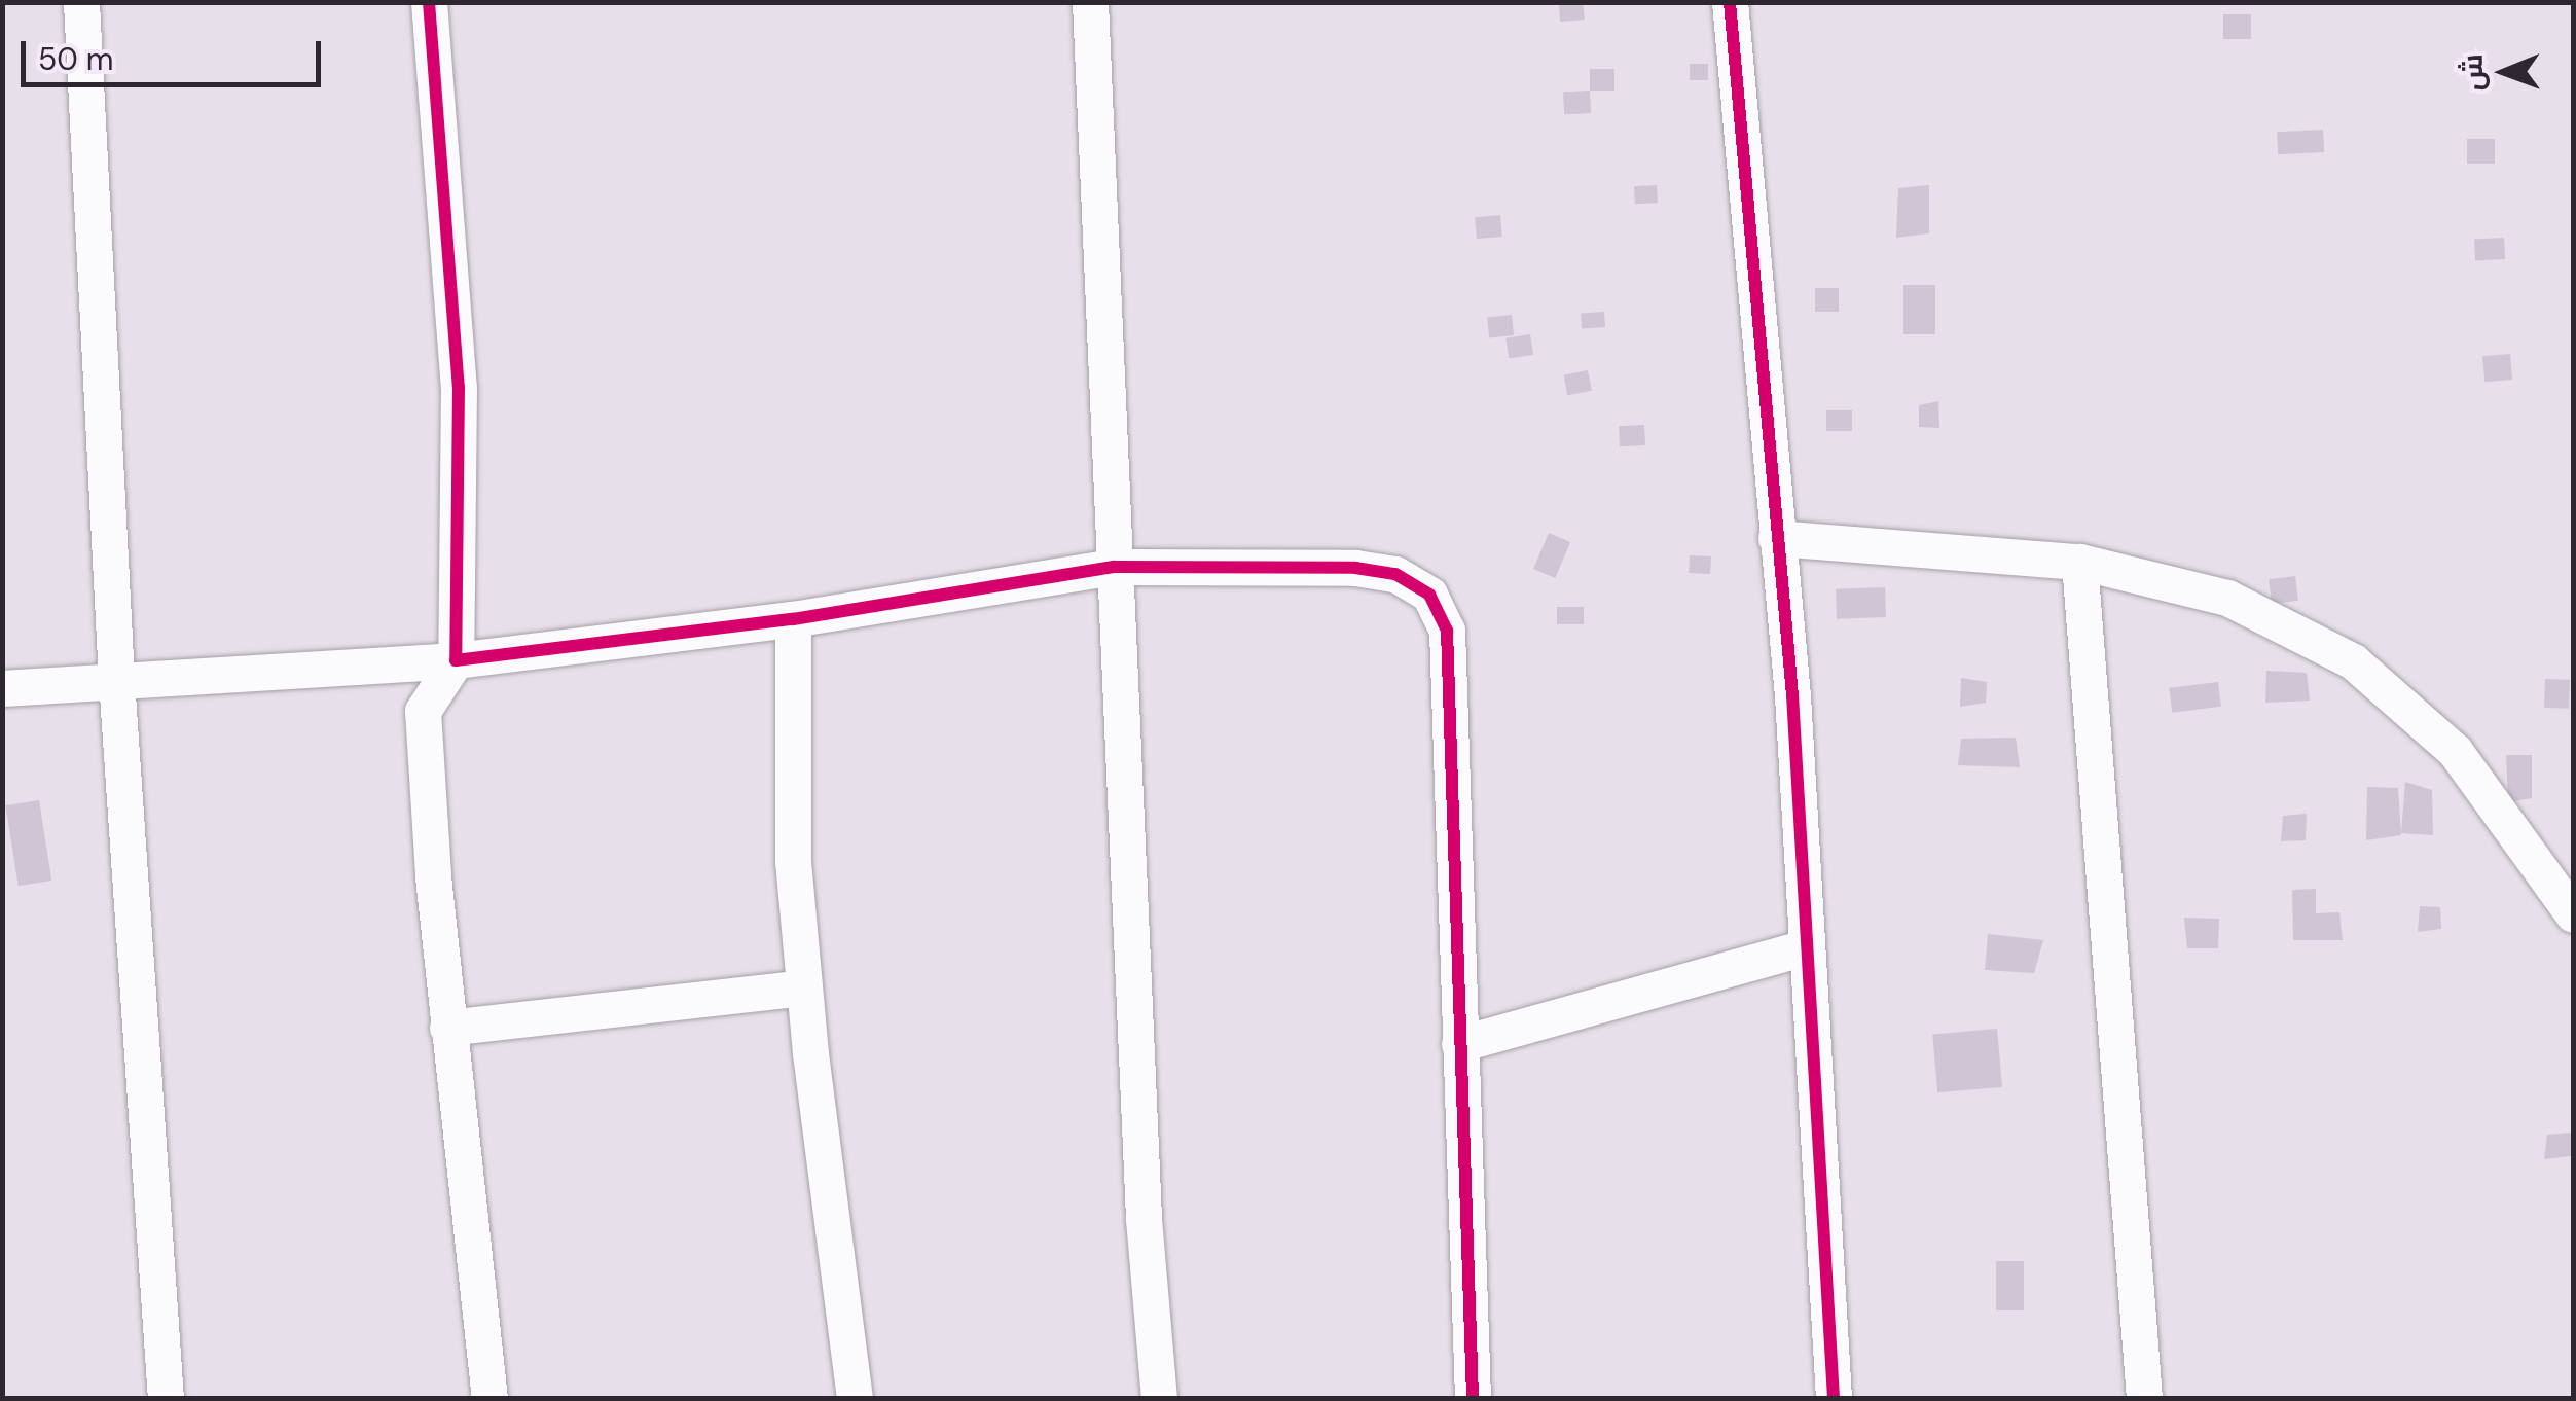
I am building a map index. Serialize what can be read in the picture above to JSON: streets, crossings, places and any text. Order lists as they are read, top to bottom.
{
  "scale_bar": "50 m",
  "north": "left"
}
